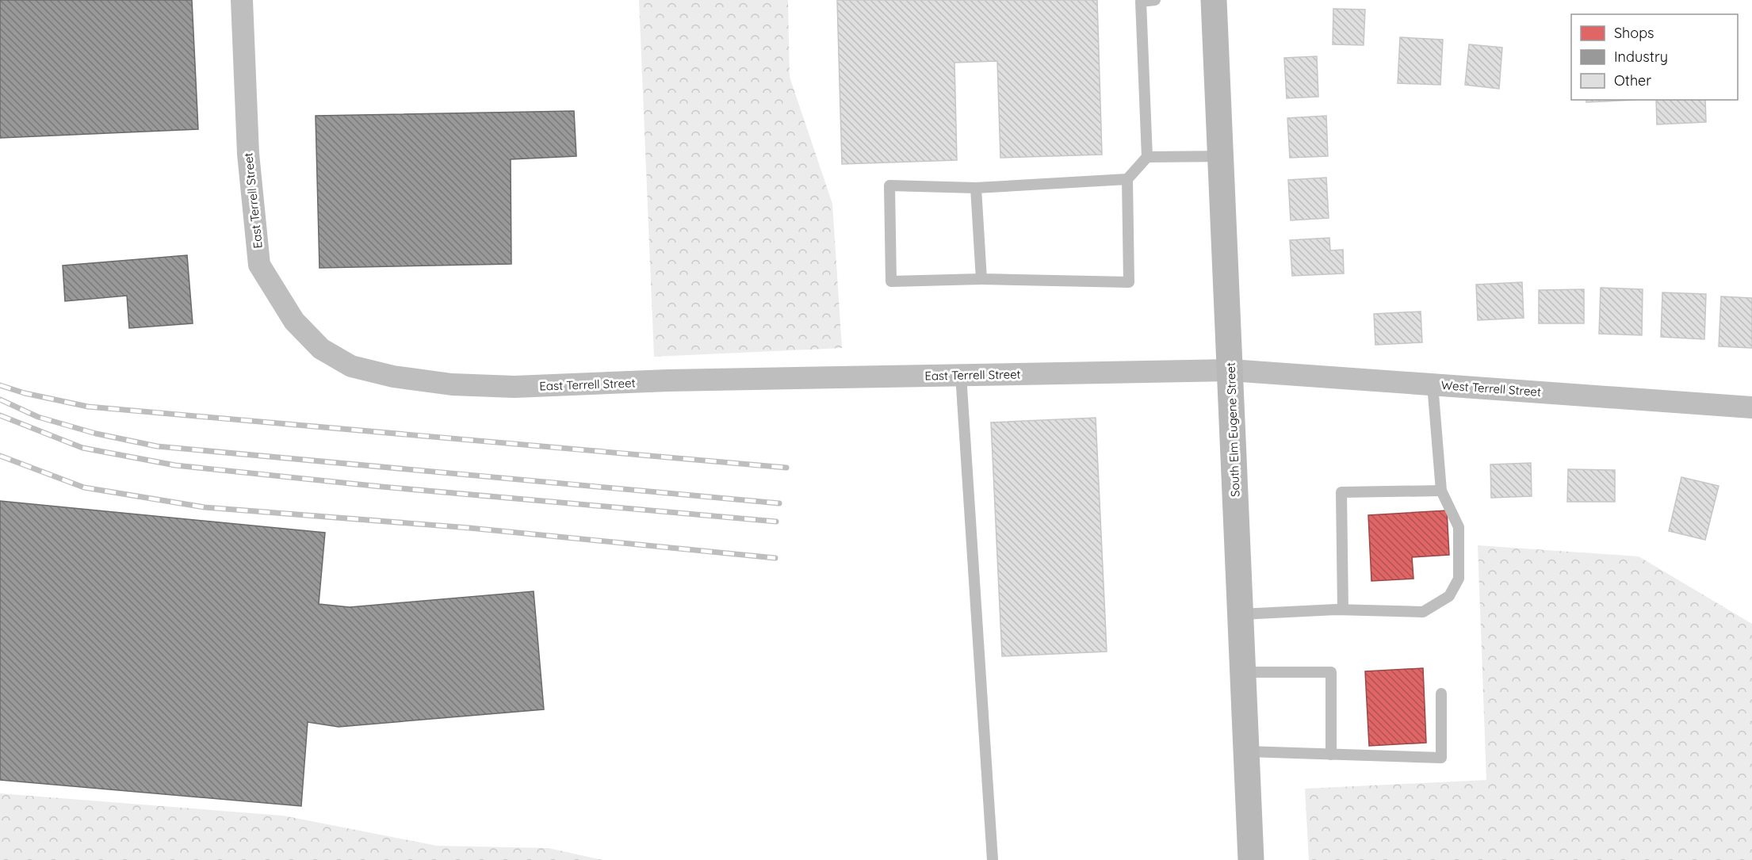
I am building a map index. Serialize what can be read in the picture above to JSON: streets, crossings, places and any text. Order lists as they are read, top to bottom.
{
  "streets": {
    "main road": ["South Elm Eugene Street"],
    "street": ["East Terrell Street", "West Terrell Street"]
  },
  "crossings": [
    ["East Terrell Street", "West Terrell Street"],
    ["East Terrell Street", "South Elm Eugene Street"],
    ["West Terrell Street", "South Elm Eugene Street"]
  ],
  "legend": ["Shops", "Industry", "Other"]
}
